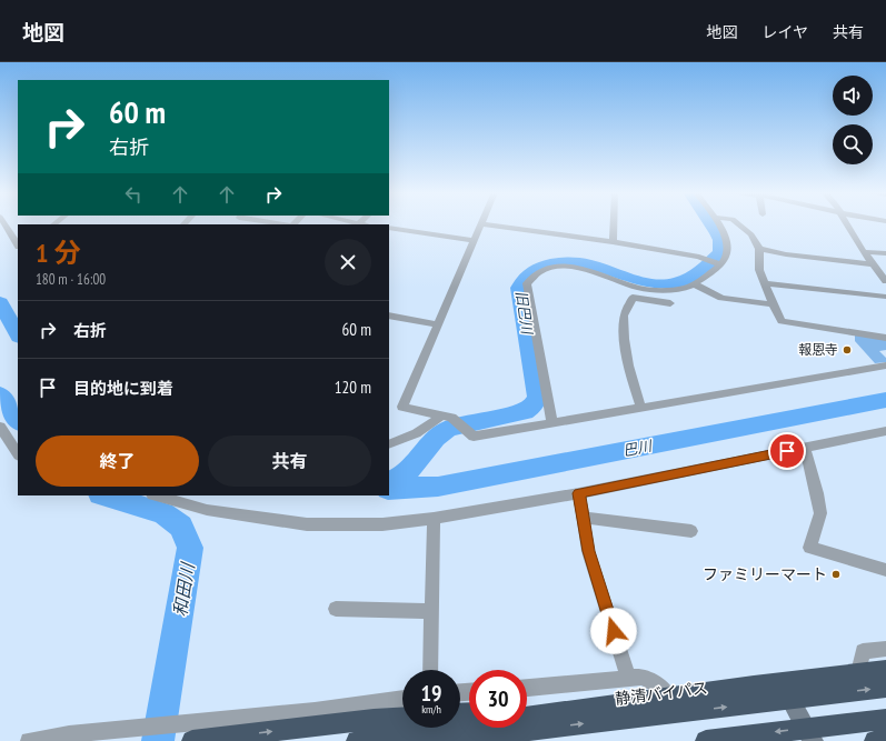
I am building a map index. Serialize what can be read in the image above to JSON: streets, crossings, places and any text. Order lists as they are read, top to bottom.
{
  "streets": {
    "highway": ["静清バイパス"]
  },
  "water": ["旧巴川", "巴川", "和田川"],
  "places": ["報恩寺", "ファミリーマート"],
  "page": {
    "header": "地図",
    "nav": ["地図", "レイヤ", "共有"],
    "turn": ["60 m", "右折"],
    "heading": ["1 分", "180 m · 16:00"],
    "list": [
      {
        "name": "右折",
        "value": "60 m"
      },
      {
        "name": "目的地に到着",
        "value": "120 m"
      }
    ],
    "buttons": ["終了", "共有"],
    "speed": "19 km/h",
    "limit": "30"
  }
}
